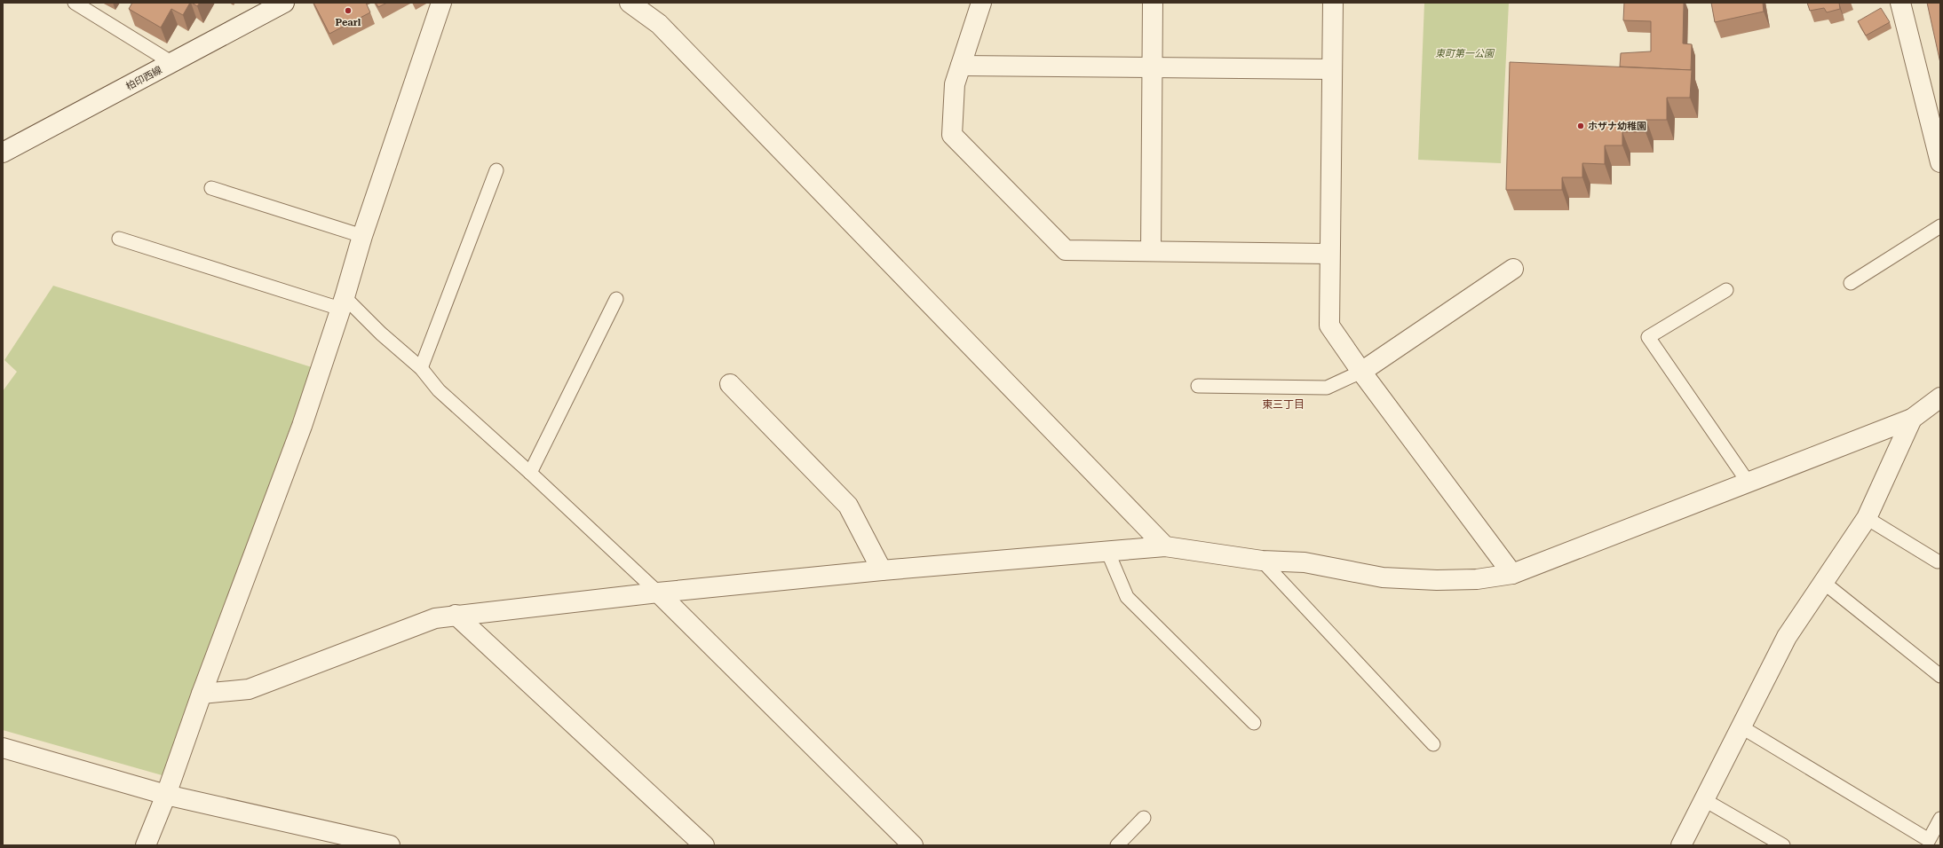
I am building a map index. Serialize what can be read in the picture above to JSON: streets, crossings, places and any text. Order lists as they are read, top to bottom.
{
  "streets": {
    "street": ["柏印西線"]
  },
  "districts": ["東三丁目"],
  "parks": ["東町第一公園"],
  "places": ["Pearl", "ホザナ幼稚園"]
}
